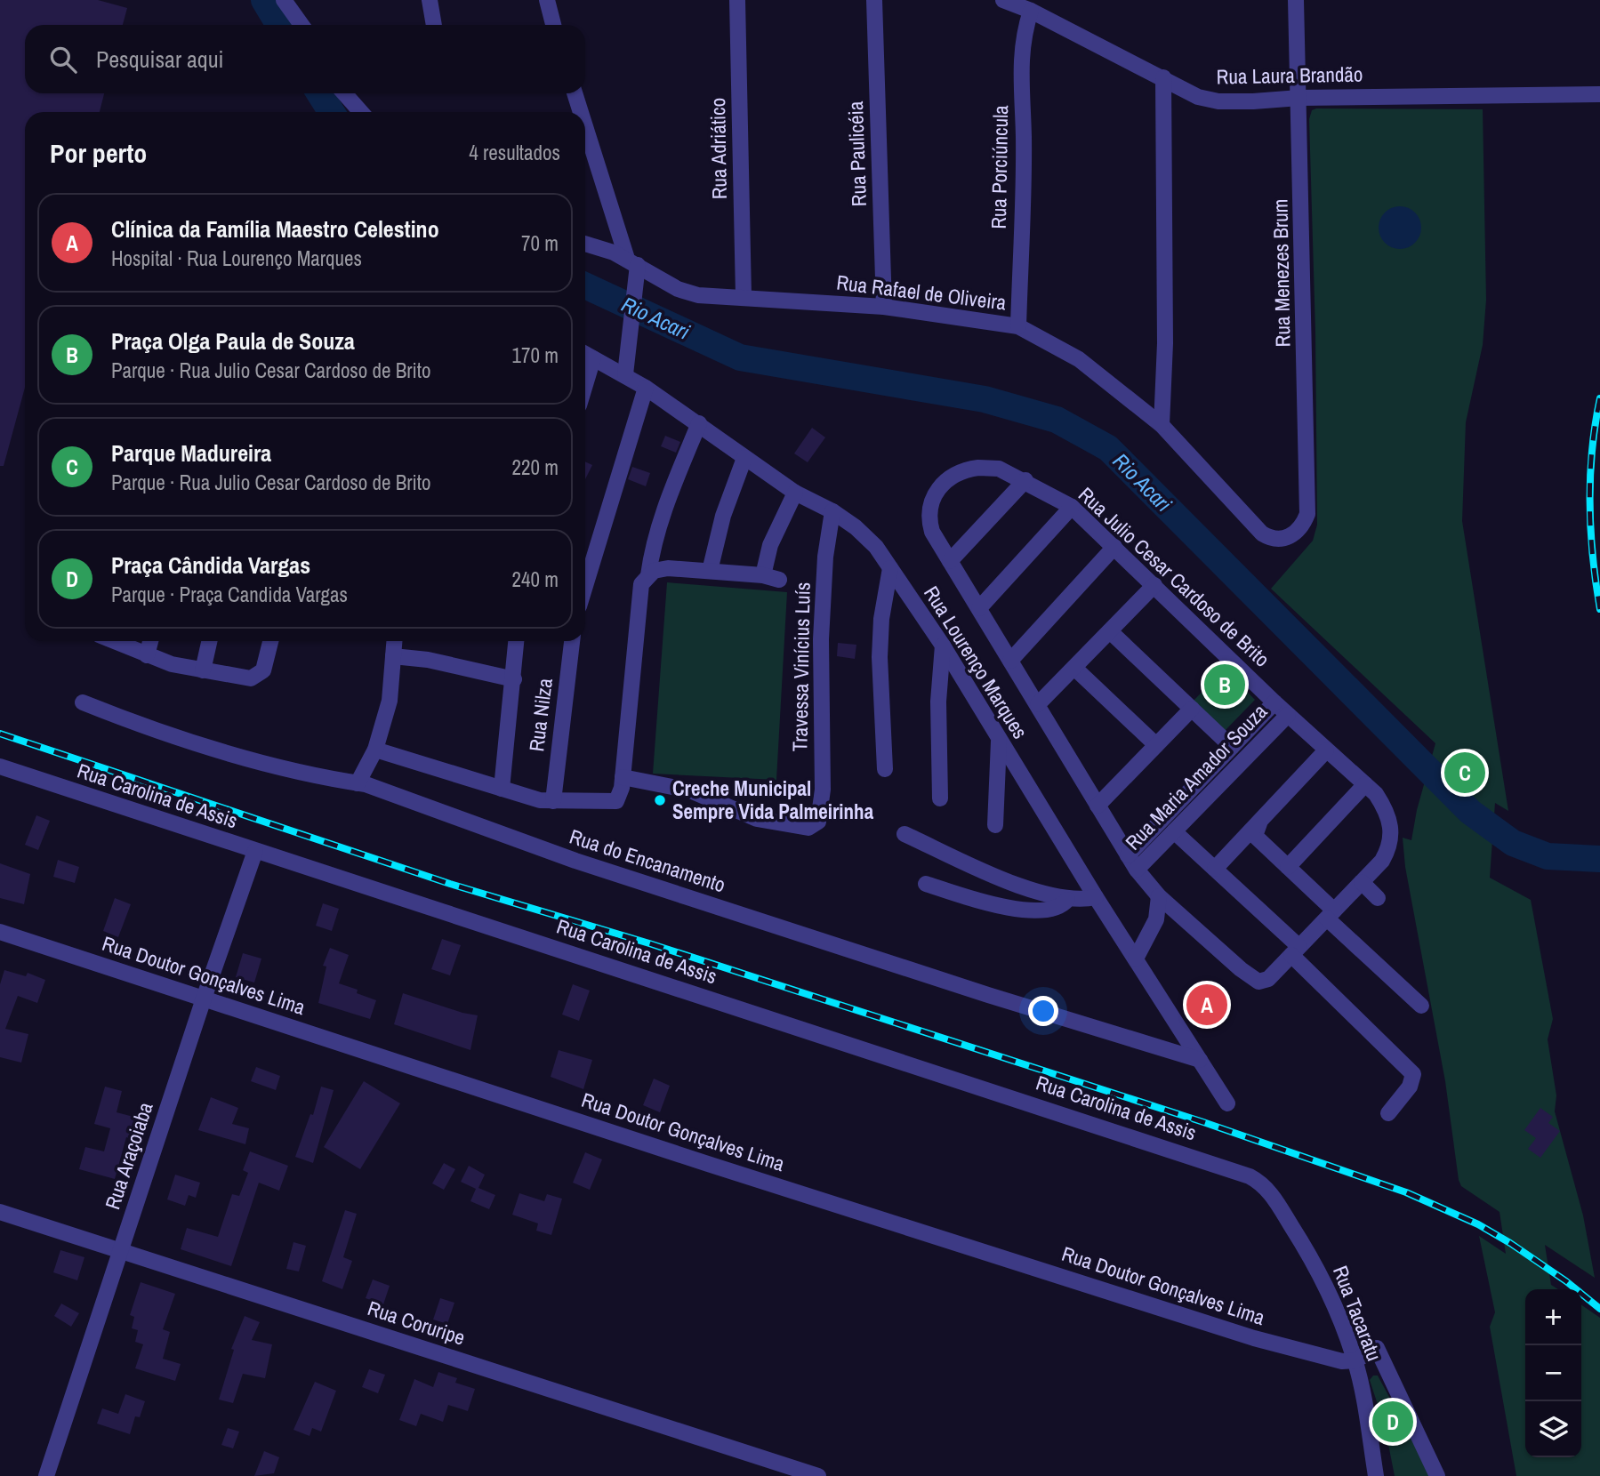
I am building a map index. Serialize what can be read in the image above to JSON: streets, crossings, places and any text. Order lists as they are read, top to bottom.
{
  "streets": {
    "street": [
      "Rua Laura Brandão",
      "Rua Adriático",
      "Rua Paulicéia",
      "Rua Porciúncula",
      "Rua Menezes Brum",
      "Rua Rafael de Oliveira",
      "Rua Julio Cesar Cardoso de Brito",
      "Rua Lourenço Marques",
      "Travessa Vinícius Luís",
      "Rua Nilza",
      "Rua Maria Amador Souza",
      "Rua Carolina de Assis",
      "Rua do Encanamento",
      "Rua Doutor Gonçalves Lima",
      "Rua Araçoiaba",
      "Rua Tacaratu",
      "Rua Coruripe"
    ]
  },
  "crossings": [
    ["Rua Laura Brandão", "Rua Porciúncula"],
    ["Rua Laura Brandão", "Rua Menezes Brum"],
    ["Rua Adriático", "Rua Rafael de Oliveira"],
    ["Rua Paulicéia", "Rua Rafael de Oliveira"],
    ["Rua Porciúncula", "Rua Rafael de Oliveira"],
    ["Rua Menezes Brum", "Rua Rafael de Oliveira"],
    ["Rua Julio Cesar Cardoso de Brito", "Rua Maria Amador Souza"],
    ["Rua Lourenço Marques", "Travessa Vinícius Luís"],
    ["Rua Lourenço Marques", "Rua do Encanamento"],
    ["Rua Carolina de Assis", "Rua Araçoiaba"],
    ["Rua Carolina de Assis", "Rua Tacaratu"],
    ["Rua Doutor Gonçalves Lima", "Rua Araçoiaba"],
    ["Rua Doutor Gonçalves Lima", "Rua Tacaratu"],
    ["Rua Araçoiaba", "Rua Coruripe"]
  ],
  "water": ["Rio Acari"],
  "places": ["Creche Municipal Sempre Vida Palmeirinha"],
  "page": {
    "search": "Pesquisar aqui",
    "heading": ["Por perto", "4 resultados"],
    "list": [
      {
        "mark": "A",
        "name": "Clínica da Família Maestro Celestino",
        "note": "Hospital · Rua Lourenço Marques",
        "value": "70 m"
      },
      {
        "mark": "B",
        "name": "Praça Olga Paula de Souza",
        "note": "Parque · Rua Julio Cesar Cardoso de Brito",
        "value": "170 m"
      },
      {
        "mark": "C",
        "name": "Parque Madureira",
        "note": "Parque · Rua Julio Cesar Cardoso de Brito",
        "value": "220 m"
      },
      {
        "mark": "D",
        "name": "Praça Cândida Vargas",
        "note": "Parque · Praça Candida Vargas",
        "value": "240 m"
      }
    ],
    "pins": [
      "B",
      "C",
      "A",
      "D"
    ],
    "map_buttons": ["+", "−"]
  }
}
